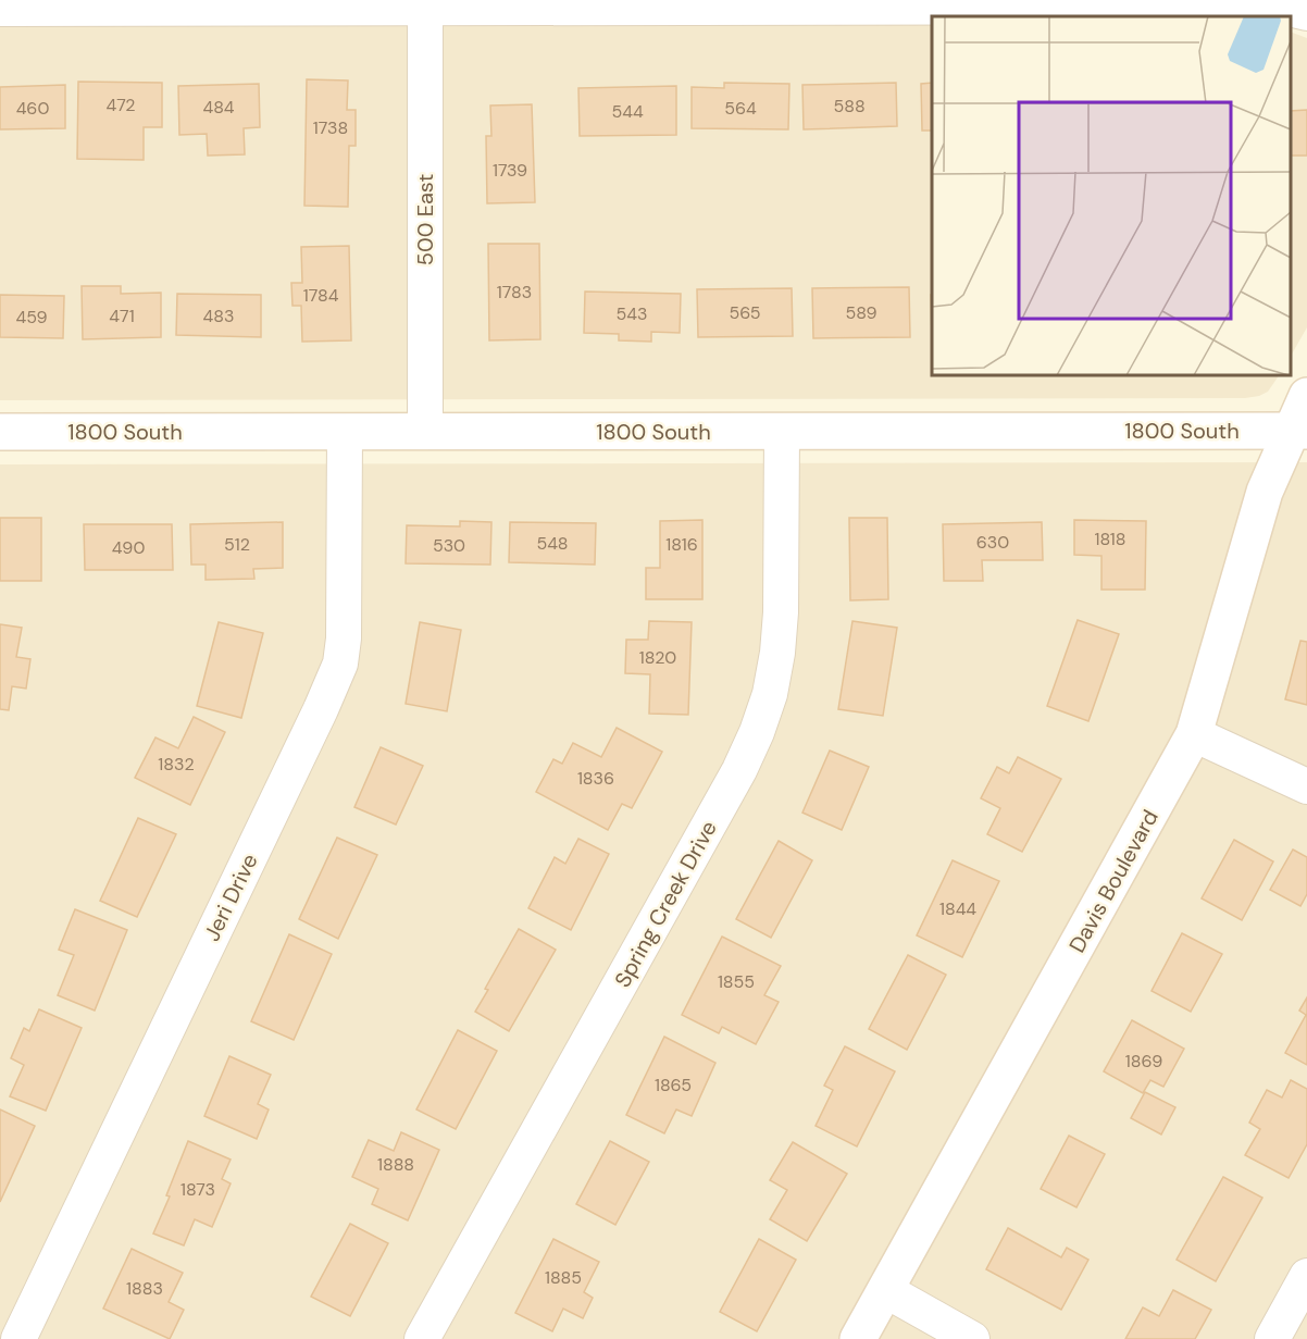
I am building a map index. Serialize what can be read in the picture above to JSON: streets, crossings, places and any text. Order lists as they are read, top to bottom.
{
  "streets": {
    "main road": ["1800 South", "Davis Boulevard"],
    "street": ["500 East", "Jeri Drive", "Spring Creek Drive"]
  },
  "crossings": [
    ["500 East", "1800 South"],
    ["1800 South", "Davis Boulevard"],
    ["1800 South", "Jeri Drive"],
    ["1800 South", "Spring Creek Drive"]
  ],
  "house_numbers": [
    "472",
    "588",
    "484",
    "460",
    "564",
    "544",
    "1738",
    "1739",
    "1783",
    "1784",
    "565",
    "589",
    "543",
    "471",
    "483",
    "459",
    "1818",
    "630",
    "548",
    "512",
    "1816",
    "530",
    "490",
    "1820",
    "1832",
    "1836",
    "1844",
    "1855",
    "1869",
    "1865",
    "1888",
    "1873",
    "1885",
    "1883"
  ]
}
